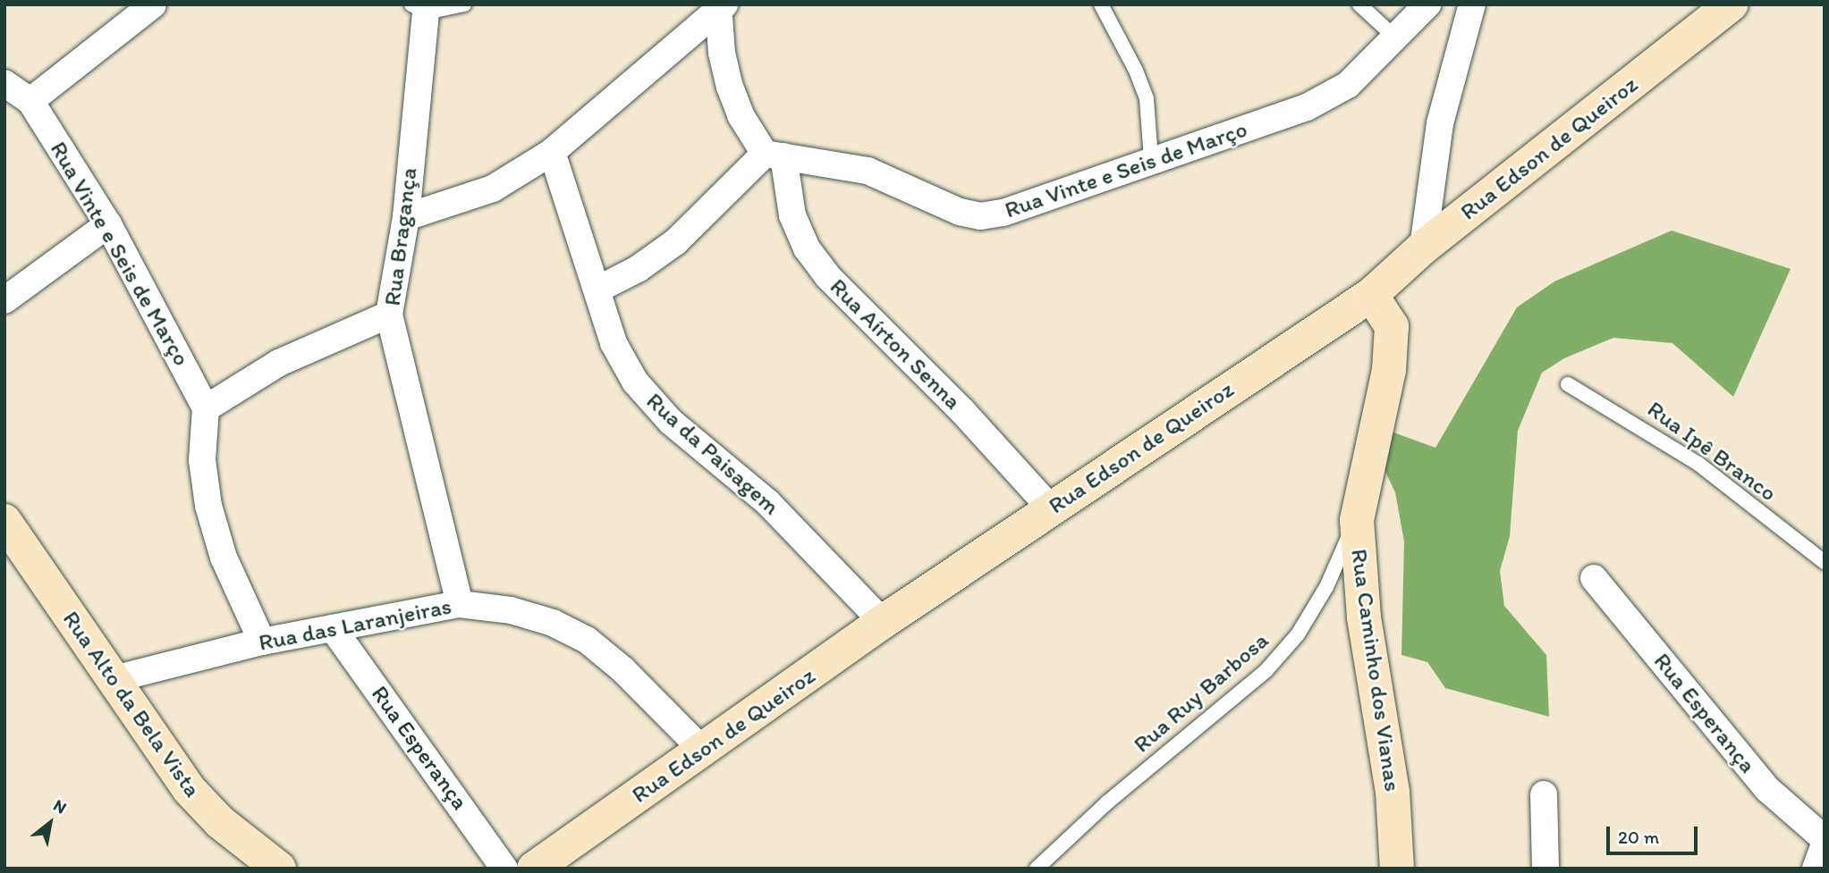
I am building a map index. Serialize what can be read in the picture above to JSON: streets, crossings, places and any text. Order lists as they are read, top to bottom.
{
  "streets": {
    "street": [
      "Rua Edson de Queiroz",
      "Rua Vinte e Seis de Março",
      "Rua Bragança",
      "Rua Aírton Senna",
      "Rua da Paisagem",
      "Rua das Laranjeiras",
      "Rua Caminho dos Vianas",
      "Rua Alto da Bela Vista",
      "Rua Esperança"
    ],
    "lane": ["Rua Ipê Branco", "Rua Ruy Barbosa"]
  },
  "crossings": [
    ["Rua Edson de Queiroz", "Rua Aírton Senna"],
    ["Rua Edson de Queiroz", "Rua da Paisagem"],
    ["Rua Edson de Queiroz", "Rua das Laranjeiras"],
    ["Rua Edson de Queiroz", "Rua Caminho dos Vianas"],
    ["Rua Vinte e Seis de Março", "Rua Aírton Senna"],
    ["Rua Bragança", "Rua das Laranjeiras"],
    ["Rua das Laranjeiras", "Rua Alto da Bela Vista"],
    ["Rua das Laranjeiras", "Rua Esperança"],
    ["Rua Caminho dos Vianas", "Rua Ruy Barbosa"]
  ],
  "scale_bar": "20 m",
  "north": "top right"
}
